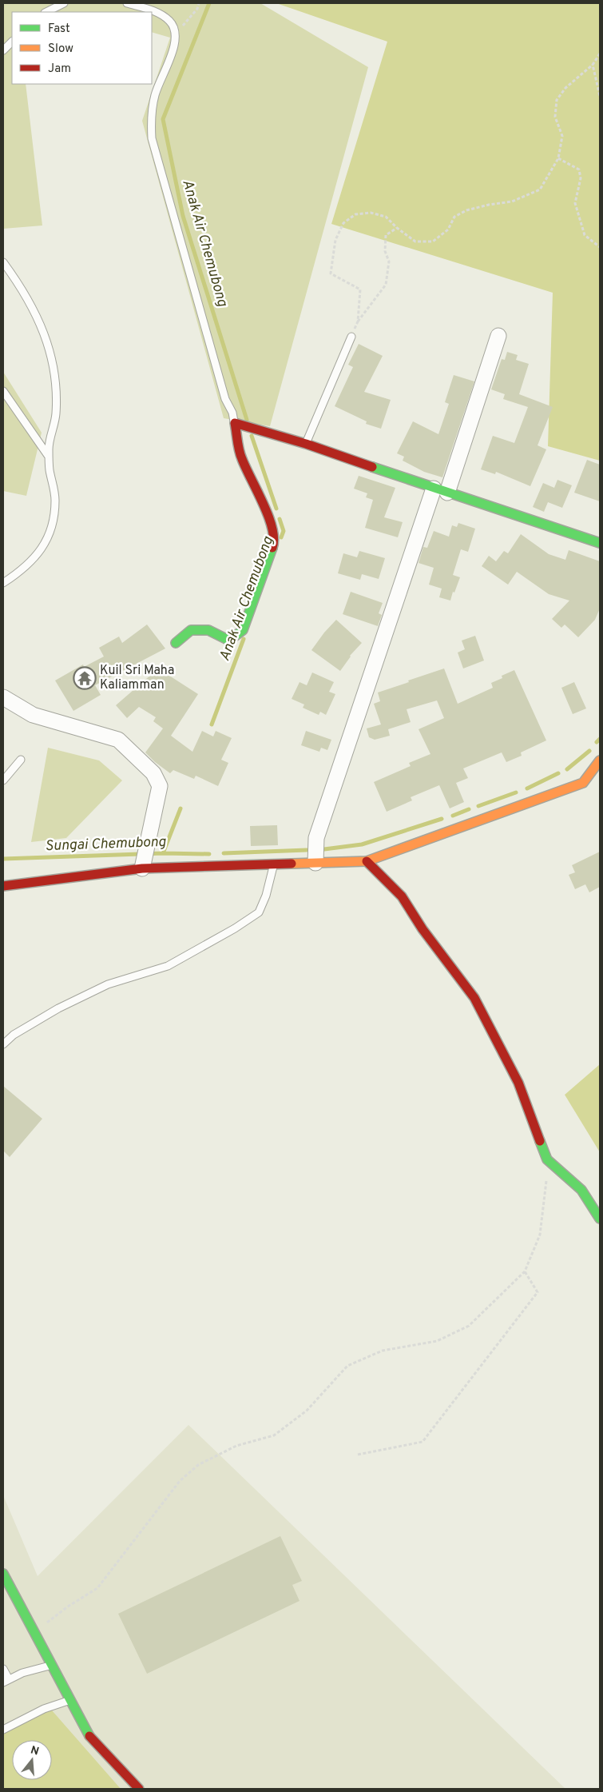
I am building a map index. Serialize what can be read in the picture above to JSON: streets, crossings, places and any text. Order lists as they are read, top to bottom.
{
  "water": ["Anak Air Chemubong", "Sungai Chemubong"],
  "places": {
    "temple": ["Kuil Sri Maha Kaliamman"]
  },
  "legend": ["Fast", "Slow", "Jam"],
  "north": "top"
}
